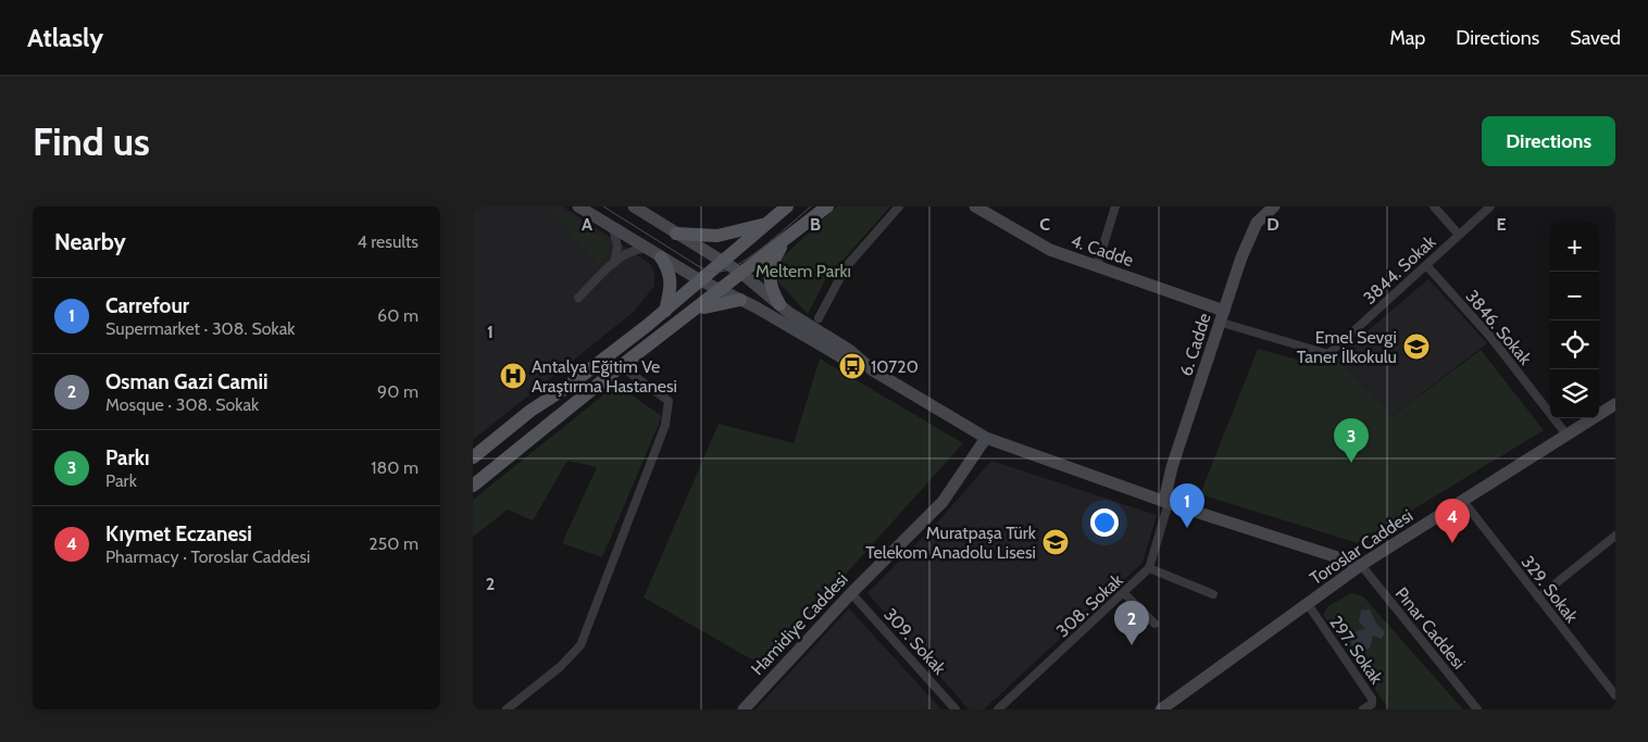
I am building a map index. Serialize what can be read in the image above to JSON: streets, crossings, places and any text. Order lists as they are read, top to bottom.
{
  "streets": {
    "main road": [
      "4. Cadde",
      "6. Cadde",
      "Toroslar Caddesi",
      "Hamidiye Caddesi"
    ],
    "street": [
      "3844. Sokak",
      "3846. Sokak",
      "329. Sokak",
      "308. Sokak",
      "Pınar Caddesi",
      "309. Sokak",
      "297. Sokak"
    ]
  },
  "crossings": [
    ["4. Cadde", "3844. Sokak"],
    ["4. Cadde", "6. Cadde"],
    ["3844. Sokak", "3846. Sokak"],
    ["3844. Sokak", "6. Cadde"],
    ["3846. Sokak", "Toroslar Caddesi"],
    ["6. Cadde", "308. Sokak"],
    ["Toroslar Caddesi", "329. Sokak"],
    ["Toroslar Caddesi", "Pınar Caddesi"],
    ["Toroslar Caddesi", "297. Sokak"],
    ["Hamidiye Caddesi", "309. Sokak"]
  ],
  "parks": ["Meltem Parkı"],
  "places": {
    "school or university": ["Emel Sevgi Taner İlkokulu", "Muratpaşa Türk Telekom Anadolu Lisesi"],
    "bus stop": ["10720"],
    "hospital": ["Antalya Eğitim Ve Araştırma Hastanesi"]
  },
  "page": {
    "header": "Atlasly",
    "nav": ["Map", "Directions", "Saved"],
    "buttons": "Directions",
    "title": "Find us",
    "heading": ["Nearby", "4 results"],
    "map_buttons": ["+", "−"],
    "list": [
      {
        "mark": "1",
        "name": "Carrefour",
        "note": "Supermarket · 308. Sokak",
        "value": "60 m"
      },
      {
        "mark": "2",
        "name": "Osman Gazi Camii",
        "note": "Mosque · 308. Sokak",
        "value": "90 m"
      },
      {
        "mark": "3",
        "name": "Parkı",
        "note": "Park",
        "value": "180 m"
      },
      {
        "mark": "4",
        "name": "Kıymet Eczanesi",
        "note": "Pharmacy · Toroslar Caddesi",
        "value": "250 m"
      }
    ],
    "pins": [
      "3",
      "1",
      "4",
      "2"
    ]
  },
  "grid": {
    "columns": [
      "A",
      "B",
      "C",
      "D",
      "E"
    ],
    "rows": ["1", "2"]
  }
}
